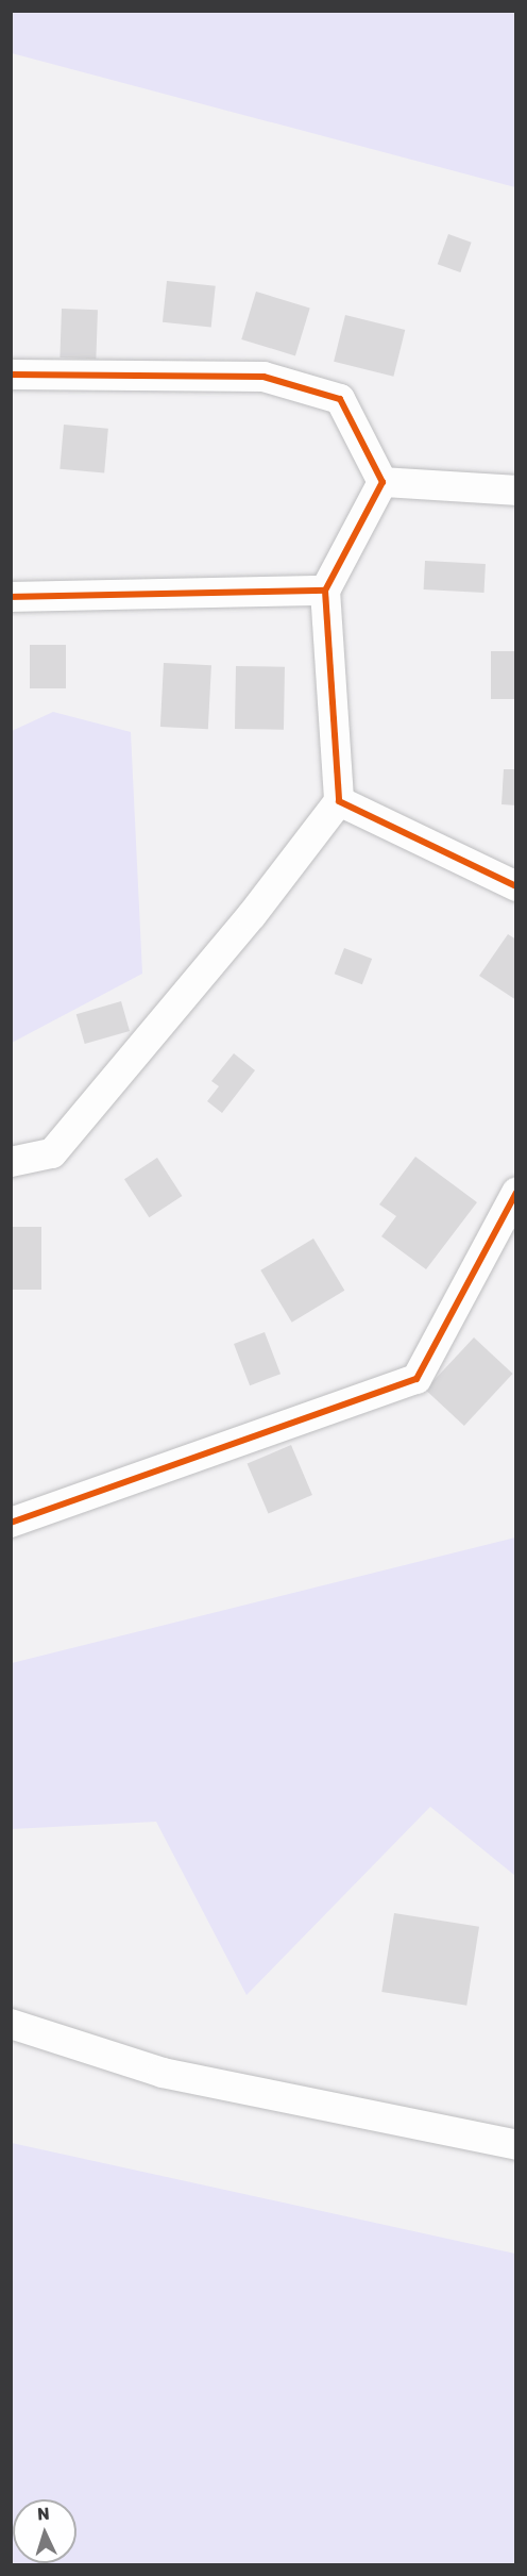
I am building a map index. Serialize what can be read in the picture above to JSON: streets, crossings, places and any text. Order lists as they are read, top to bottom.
{
  "north": "top"
}
